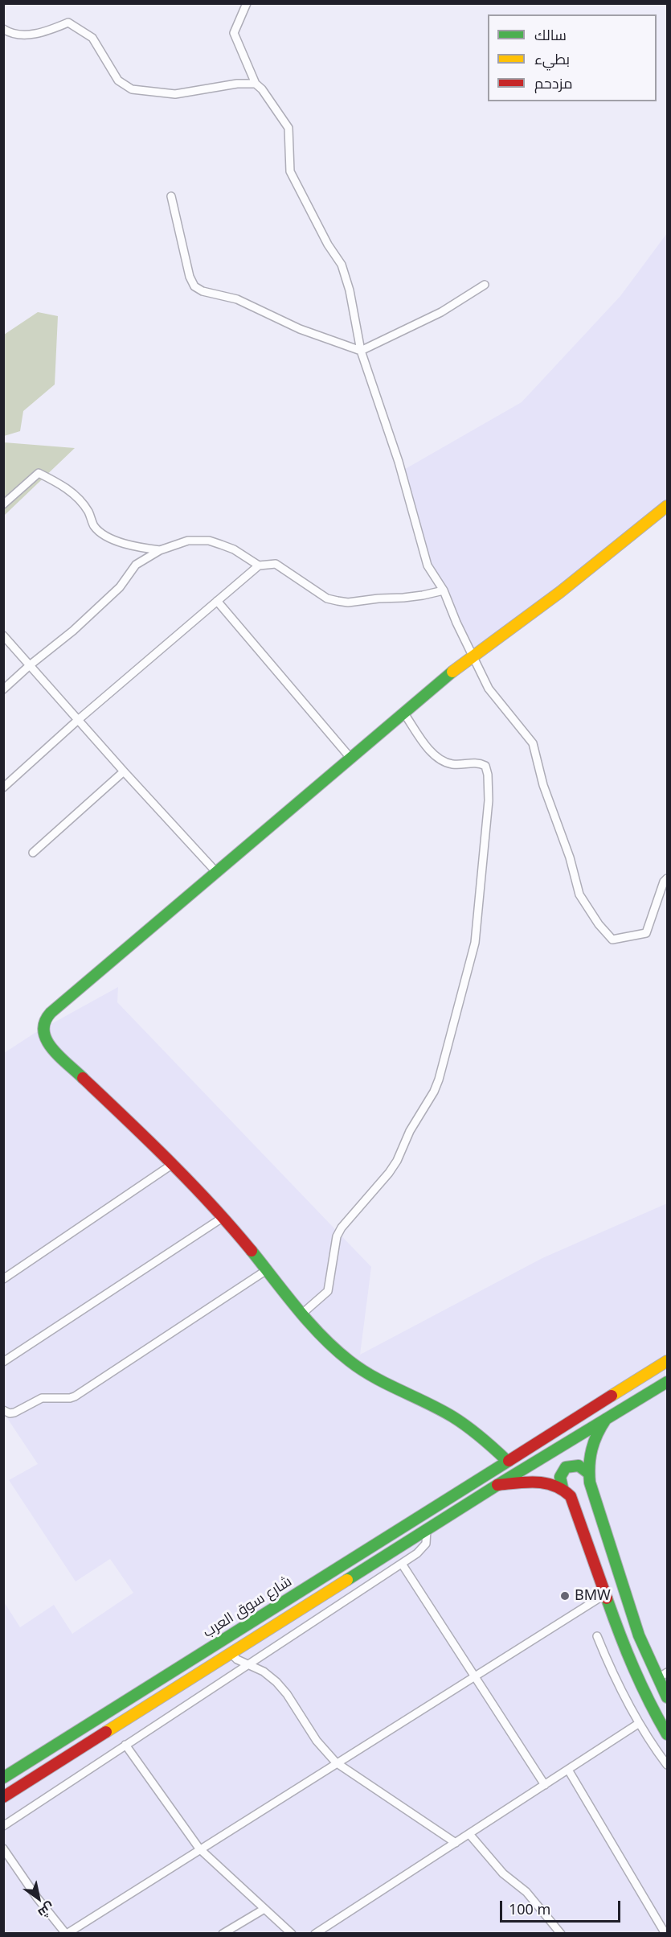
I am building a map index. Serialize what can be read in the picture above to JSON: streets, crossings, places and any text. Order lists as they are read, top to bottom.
{
  "streets": {
    "main road": ["شارع سوق العرب"]
  },
  "places": ["BMW"],
  "legend": ["سالك", "بطيء", "مزدحم"],
  "scale_bar": "100 m",
  "north": "bottom right"
}
